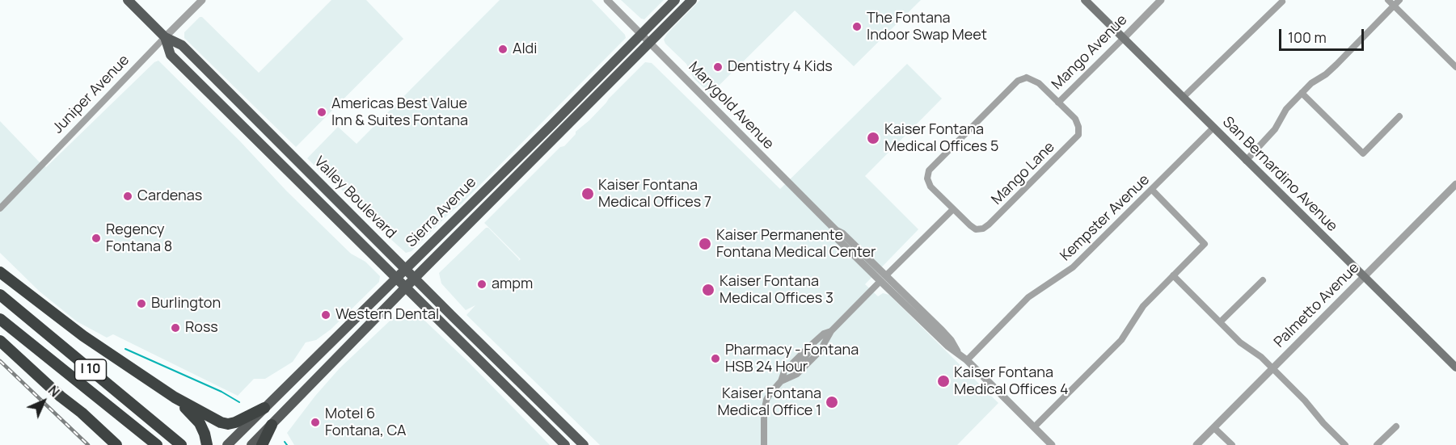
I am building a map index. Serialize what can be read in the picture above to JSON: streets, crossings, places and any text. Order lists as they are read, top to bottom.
{
  "streets": {
    "highway": ["I 10"],
    "main road": ["San Bernardino Avenue", "Valley Boulevard", "Sierra Avenue"],
    "street": [
      "Mango Avenue",
      "Juniper Avenue",
      "Marygold Avenue",
      "Mango Lane",
      "Kempster Avenue",
      "Palmetto Avenue"
    ]
  },
  "crossings": [
    ["Mango Avenue", "Mango Lane"],
    ["Mango Avenue", "San Bernardino Avenue"],
    ["Juniper Avenue", "Valley Boulevard"],
    ["Marygold Avenue", "Sierra Avenue"],
    ["San Bernardino Avenue", "Kempster Avenue"],
    ["San Bernardino Avenue", "Palmetto Avenue"],
    ["Valley Boulevard", "Sierra Avenue"]
  ],
  "places": [
    "The Fontana Indoor Swap Meet",
    "Aldi",
    "Dentistry 4 Kids",
    "Americas Best Value Inn & Suites Fontana",
    "Kaiser Fontana Medical Offices 5",
    "Kaiser Fontana Medical Offices 7",
    "Cardenas",
    "Regency Fontana 8",
    "Kaiser Permanente Fontana Medical Center",
    "ampm",
    "Kaiser Fontana Medical Offices 3",
    "Burlington",
    "Western Dental",
    "Ross",
    "Pharmacy - Fontana HSB 24 Hour",
    "Kaiser Fontana Medical Offices 4",
    "Kaiser Fontana Medical Office 1",
    "Motel 6 Fontana, CA"
  ],
  "scale_bar": "100 m",
  "north": "top right"
}
